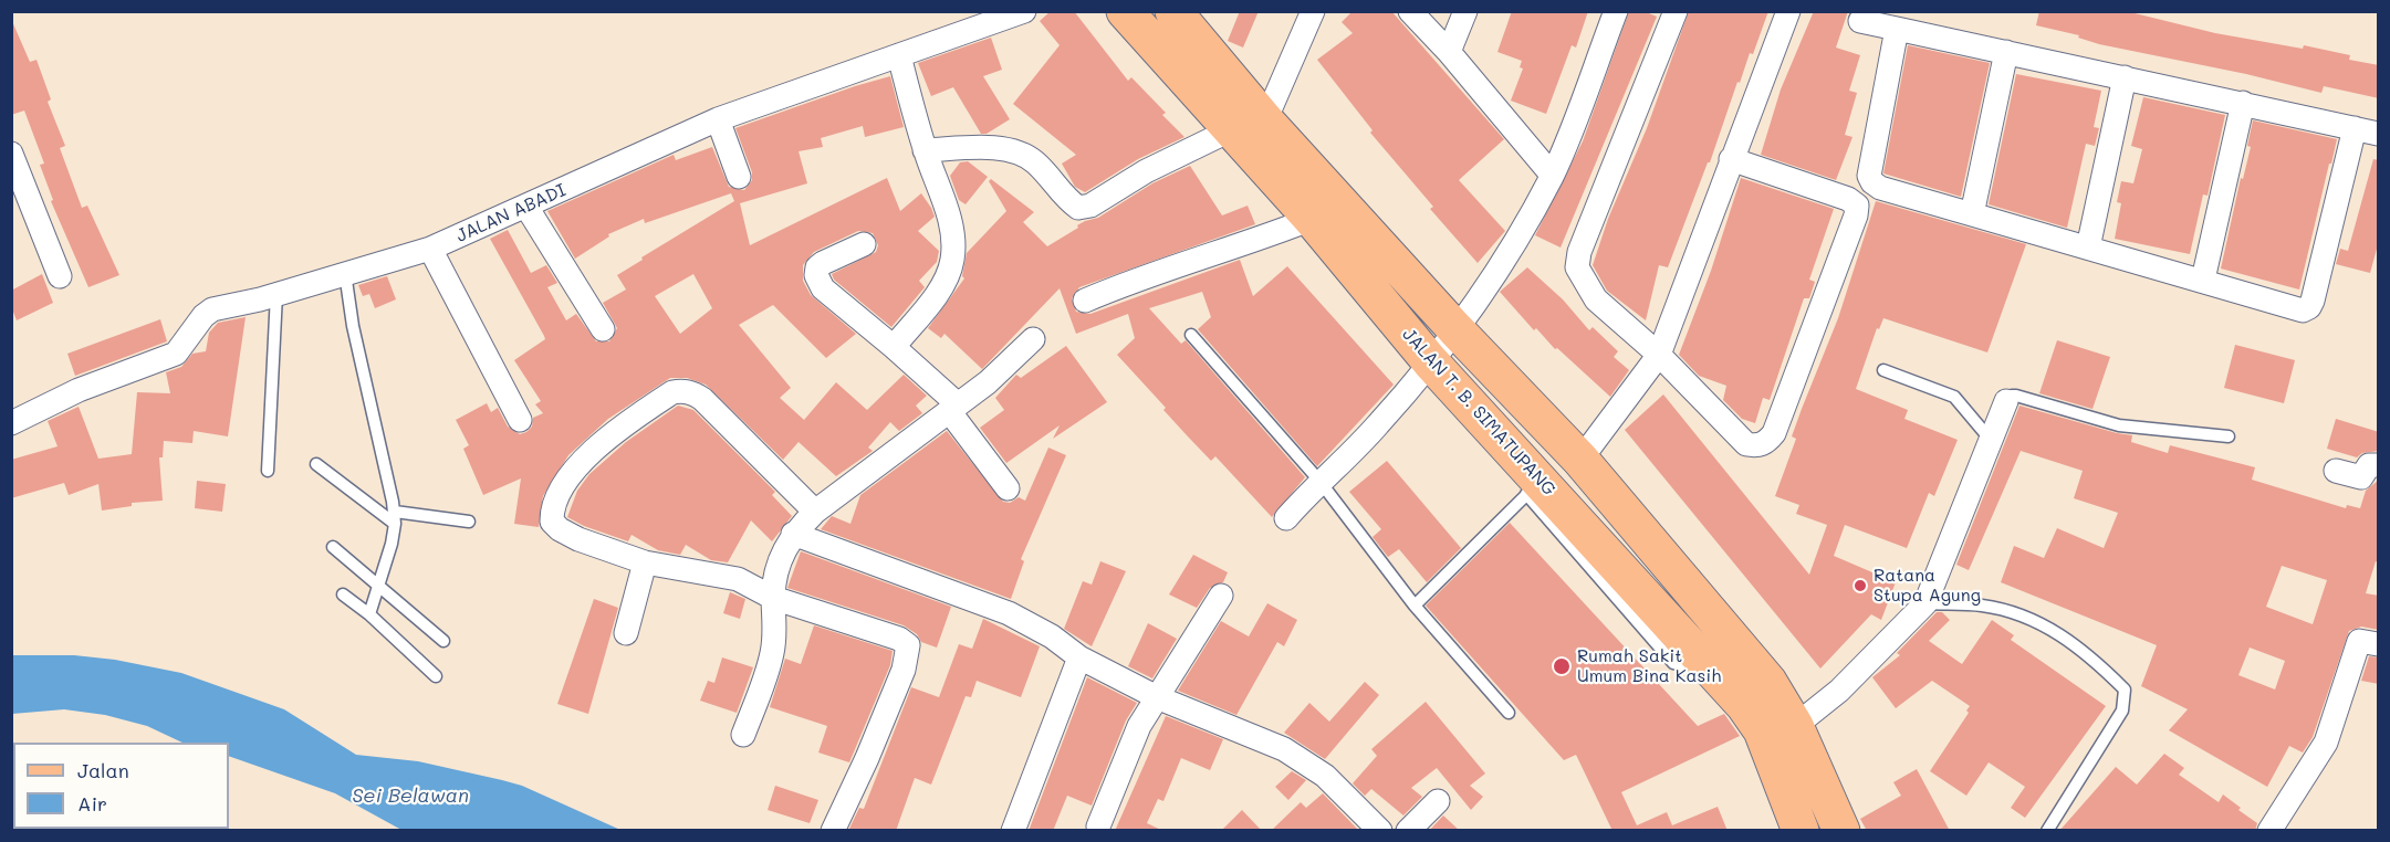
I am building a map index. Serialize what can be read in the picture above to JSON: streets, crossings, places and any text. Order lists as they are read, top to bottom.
{
  "streets": {
    "main road": ["JALAN T. B. SIMATUPANG"],
    "street": ["JALAN ABADI"]
  },
  "water": ["Sei Belawan"],
  "places": ["Ratana Stupa Agung", "Rumah Sakit Umum Bina Kasih"],
  "legend": ["Jalan", "Air"]
}
